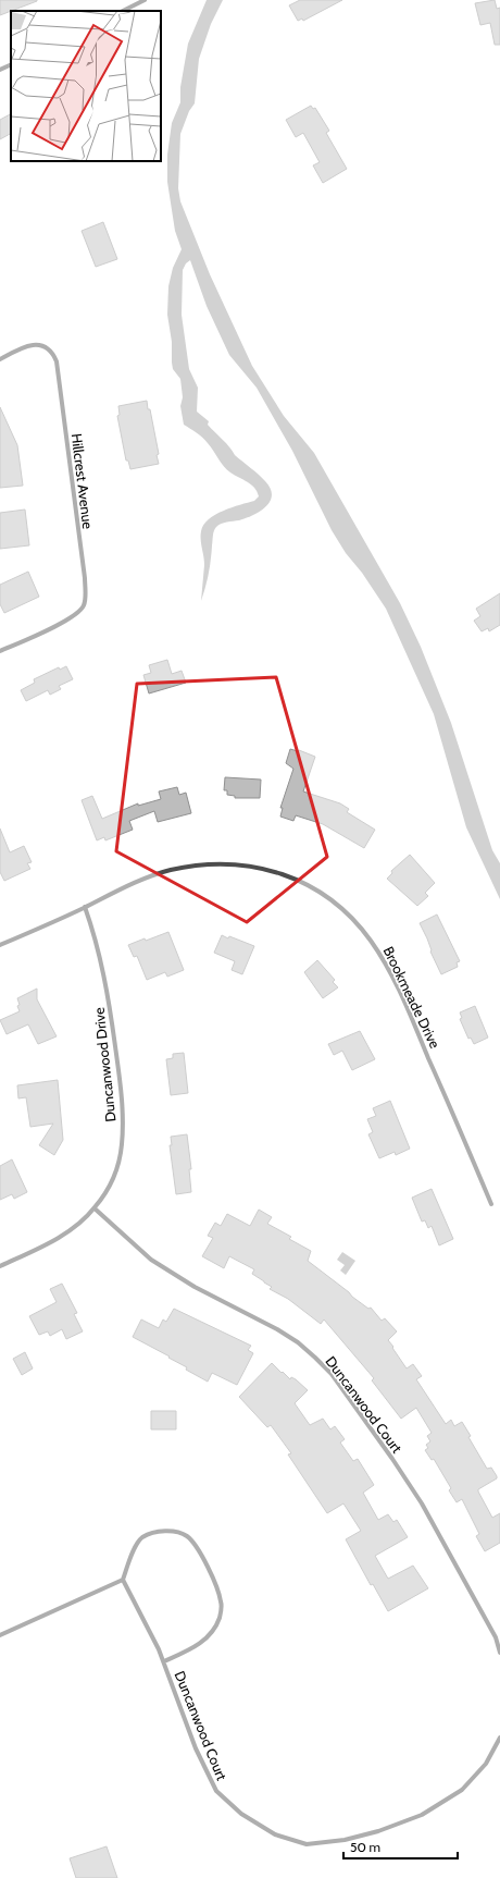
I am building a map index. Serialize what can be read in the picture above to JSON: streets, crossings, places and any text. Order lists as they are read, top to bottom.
{
  "streets": {
    "street": [
      "Hillcrest Avenue",
      "Brookmeade Drive",
      "Duncanwood Drive",
      "Duncanwood Court"
    ]
  },
  "crossings": [
    ["Brookmeade Drive", "Duncanwood Drive"],
    ["Duncanwood Drive", "Duncanwood Court"]
  ],
  "scale_bar": "50 m"
}
